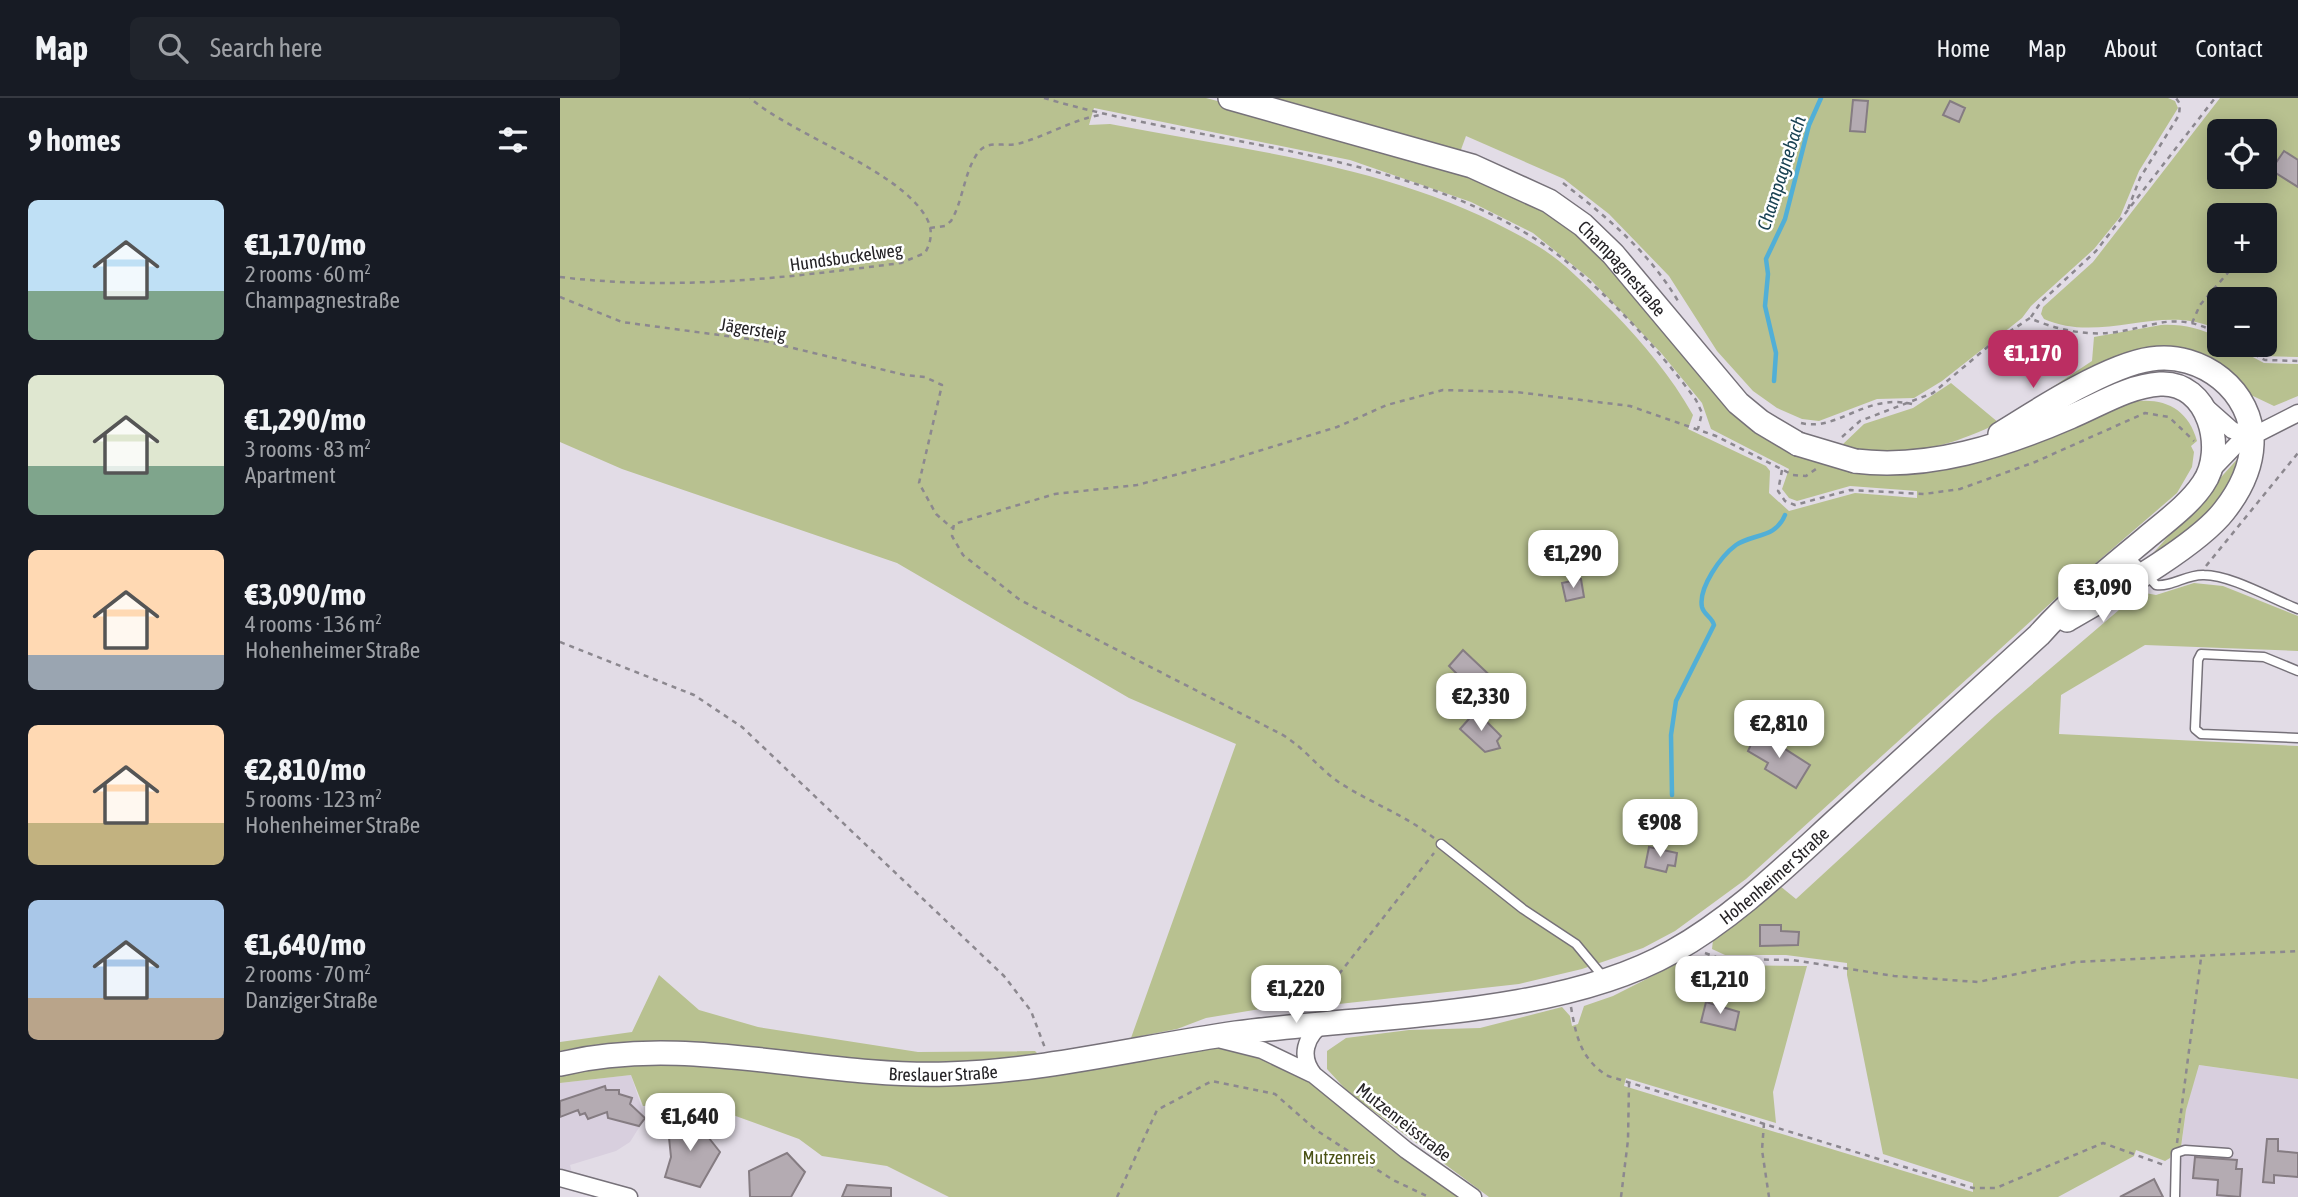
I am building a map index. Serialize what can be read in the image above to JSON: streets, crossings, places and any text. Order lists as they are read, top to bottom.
{
  "streets": {
    "main road": ["Champagnestraße", "Hohenheimer Straße", "Breslauer Straße"],
    "street": ["Mutzenreisstraße"],
    "path": ["Hundsbuckelweg", "Jägersteig"]
  },
  "crossings": [
    ["Champagnestraße", "Hohenheimer Straße"],
    ["Hohenheimer Straße", "Breslauer Straße"],
    ["Breslauer Straße", "Mutzenreisstraße"]
  ],
  "water": ["Champagnebach"],
  "parks": ["Mutzenreis"],
  "page": {
    "header": "Map",
    "search": "Search here",
    "nav": [
      "Home",
      "Map",
      "About",
      "Contact"
    ],
    "heading": "9 homes",
    "map_buttons": ["+", "−"],
    "list": [
      {
        "name": "€1,170/mo",
        "note": "2 rooms · 60 m² · Champagnestraße"
      },
      {
        "name": "€1,290/mo",
        "note": "3 rooms · 83 m² · Apartment"
      },
      {
        "name": "€3,090/mo",
        "note": "4 rooms · 136 m² · Hohenheimer Straße"
      },
      {
        "name": "€2,810/mo",
        "note": "5 rooms · 123 m² · Hohenheimer Straße"
      },
      {
        "name": "€1,640/mo",
        "note": "2 rooms · 70 m² · Danziger Straße"
      }
    ],
    "price": [
      "€1,170",
      "€1,290",
      "€3,090",
      "€2,330",
      "€2,810",
      "€908",
      "€1,210",
      "€1,220",
      "€1,640"
    ]
  }
}
